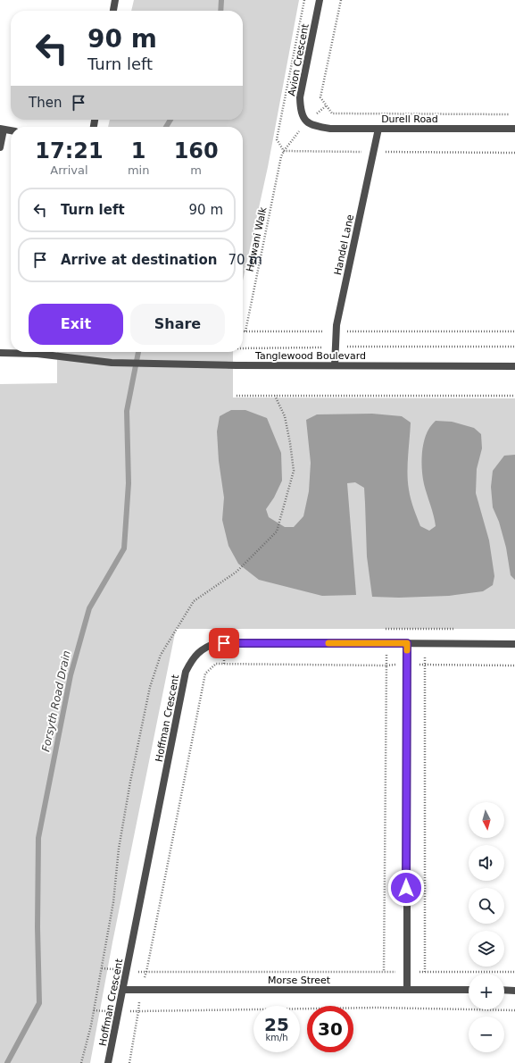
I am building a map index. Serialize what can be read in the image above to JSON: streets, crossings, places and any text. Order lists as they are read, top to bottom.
{
  "streets": {
    "street": [
      "Avion Crescent",
      "Durell Road",
      "Handel Lane",
      "Tanglewood Boulevard",
      "Hoffman Crescent",
      "Morse Street"
    ],
    "path": ["Helwani Walk"]
  },
  "crossings": [
    ["Avion Crescent", "Durell Road"],
    ["Durell Road", "Handel Lane"],
    ["Handel Lane", "Tanglewood Boulevard"],
    ["Hoffman Crescent", "Morse Street"]
  ],
  "water": ["Forsyth Road Drain"],
  "north": "bottom",
  "page": {
    "turn": ["90 m", "Turn left"],
    "then": "Then",
    "eta": [
      "17:21",
      "Arrival",
      "1",
      "min",
      "160",
      "m"
    ],
    "list": [
      {
        "name": "Turn left",
        "value": "90 m"
      },
      {
        "name": "Arrive at destination",
        "value": "70 m"
      }
    ],
    "buttons": ["Exit", "Share"],
    "map_buttons": ["+", "−"],
    "speed": "25 km/h",
    "limit": "30"
  }
}
